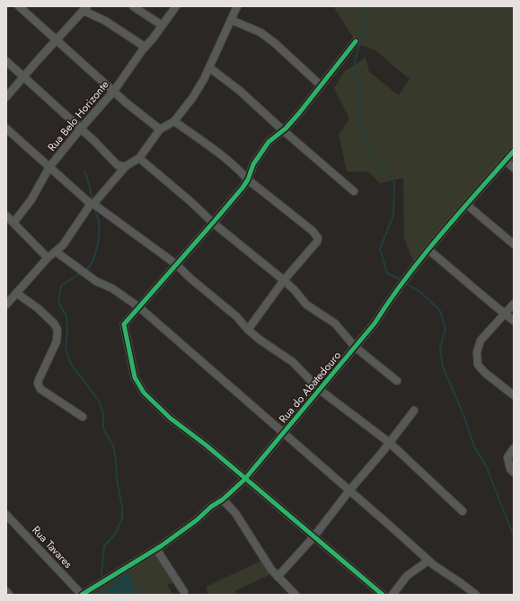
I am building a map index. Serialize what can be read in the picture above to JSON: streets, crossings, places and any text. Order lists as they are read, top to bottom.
{
  "streets": {
    "street": ["Rua Belo Horizonte", "Rua do Abatedouro", "Rua Tavares"]
  },
  "crossings": [
    ["Rua do Abatedouro", "Rua Tavares"]
  ]
}
